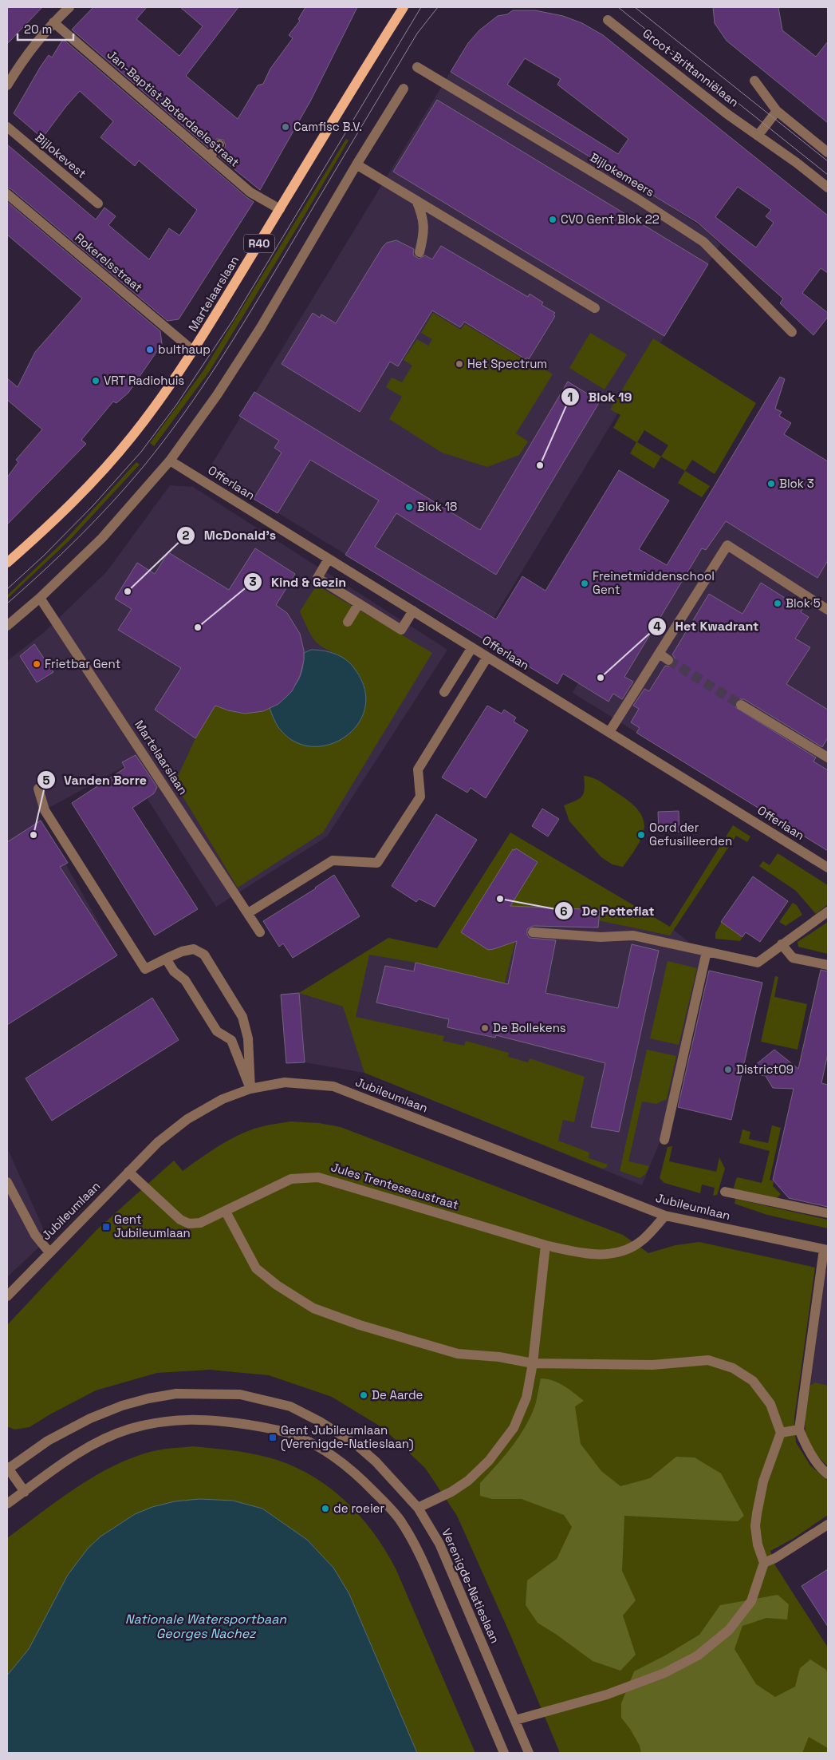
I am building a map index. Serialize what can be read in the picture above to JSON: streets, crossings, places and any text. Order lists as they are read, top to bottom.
{
  "streets": {
    "main road": ["R40", "Martelaarslaan"],
    "street": [
      "Groot-Brittanniëlaan",
      "Jan-Baptist Boterdaelestraat",
      "Bijlokevest",
      "Bijlokemeers",
      "Rokerelsstraat",
      "Offerlaan",
      "Jubileumlaan",
      "Jules Trenteseaustraat",
      "Verenigde-Natieslaan"
    ]
  },
  "crossings": [
    ["Jan-Baptist Boterdaelestraat", "Martelaarslaan"],
    ["Rokerelsstraat", "Martelaarslaan"],
    ["Jubileumlaan", "Jules Trenteseaustraat"]
  ],
  "water": ["Nationale Watersportbaan Georges Nachez"],
  "places": {
    "other": [
      "Camfisc B.V.",
      "CVO Gent Blok 22",
      "bulthaup",
      "Het Spectrum",
      "VRT Radiohuis",
      "Blok 19",
      "Blok 3",
      "Blok 18",
      "Freinetmiddenschool Gent",
      "McDonald's",
      "Blok 5",
      "Kind & Gezin",
      "Frietbar Gent",
      "Het Kwadrant",
      "Vanden Borre",
      "Oord der Gefusilleerden",
      "De Petteflat",
      "De Bollekens",
      "District09",
      "De Aarde",
      "de roeier"
    ],
    "transit": ["Gent Jubileumlaan", "Gent Jubileumlaan (Verenigde-Natieslaan)"]
  },
  "scale_bar": "20 m"
}
